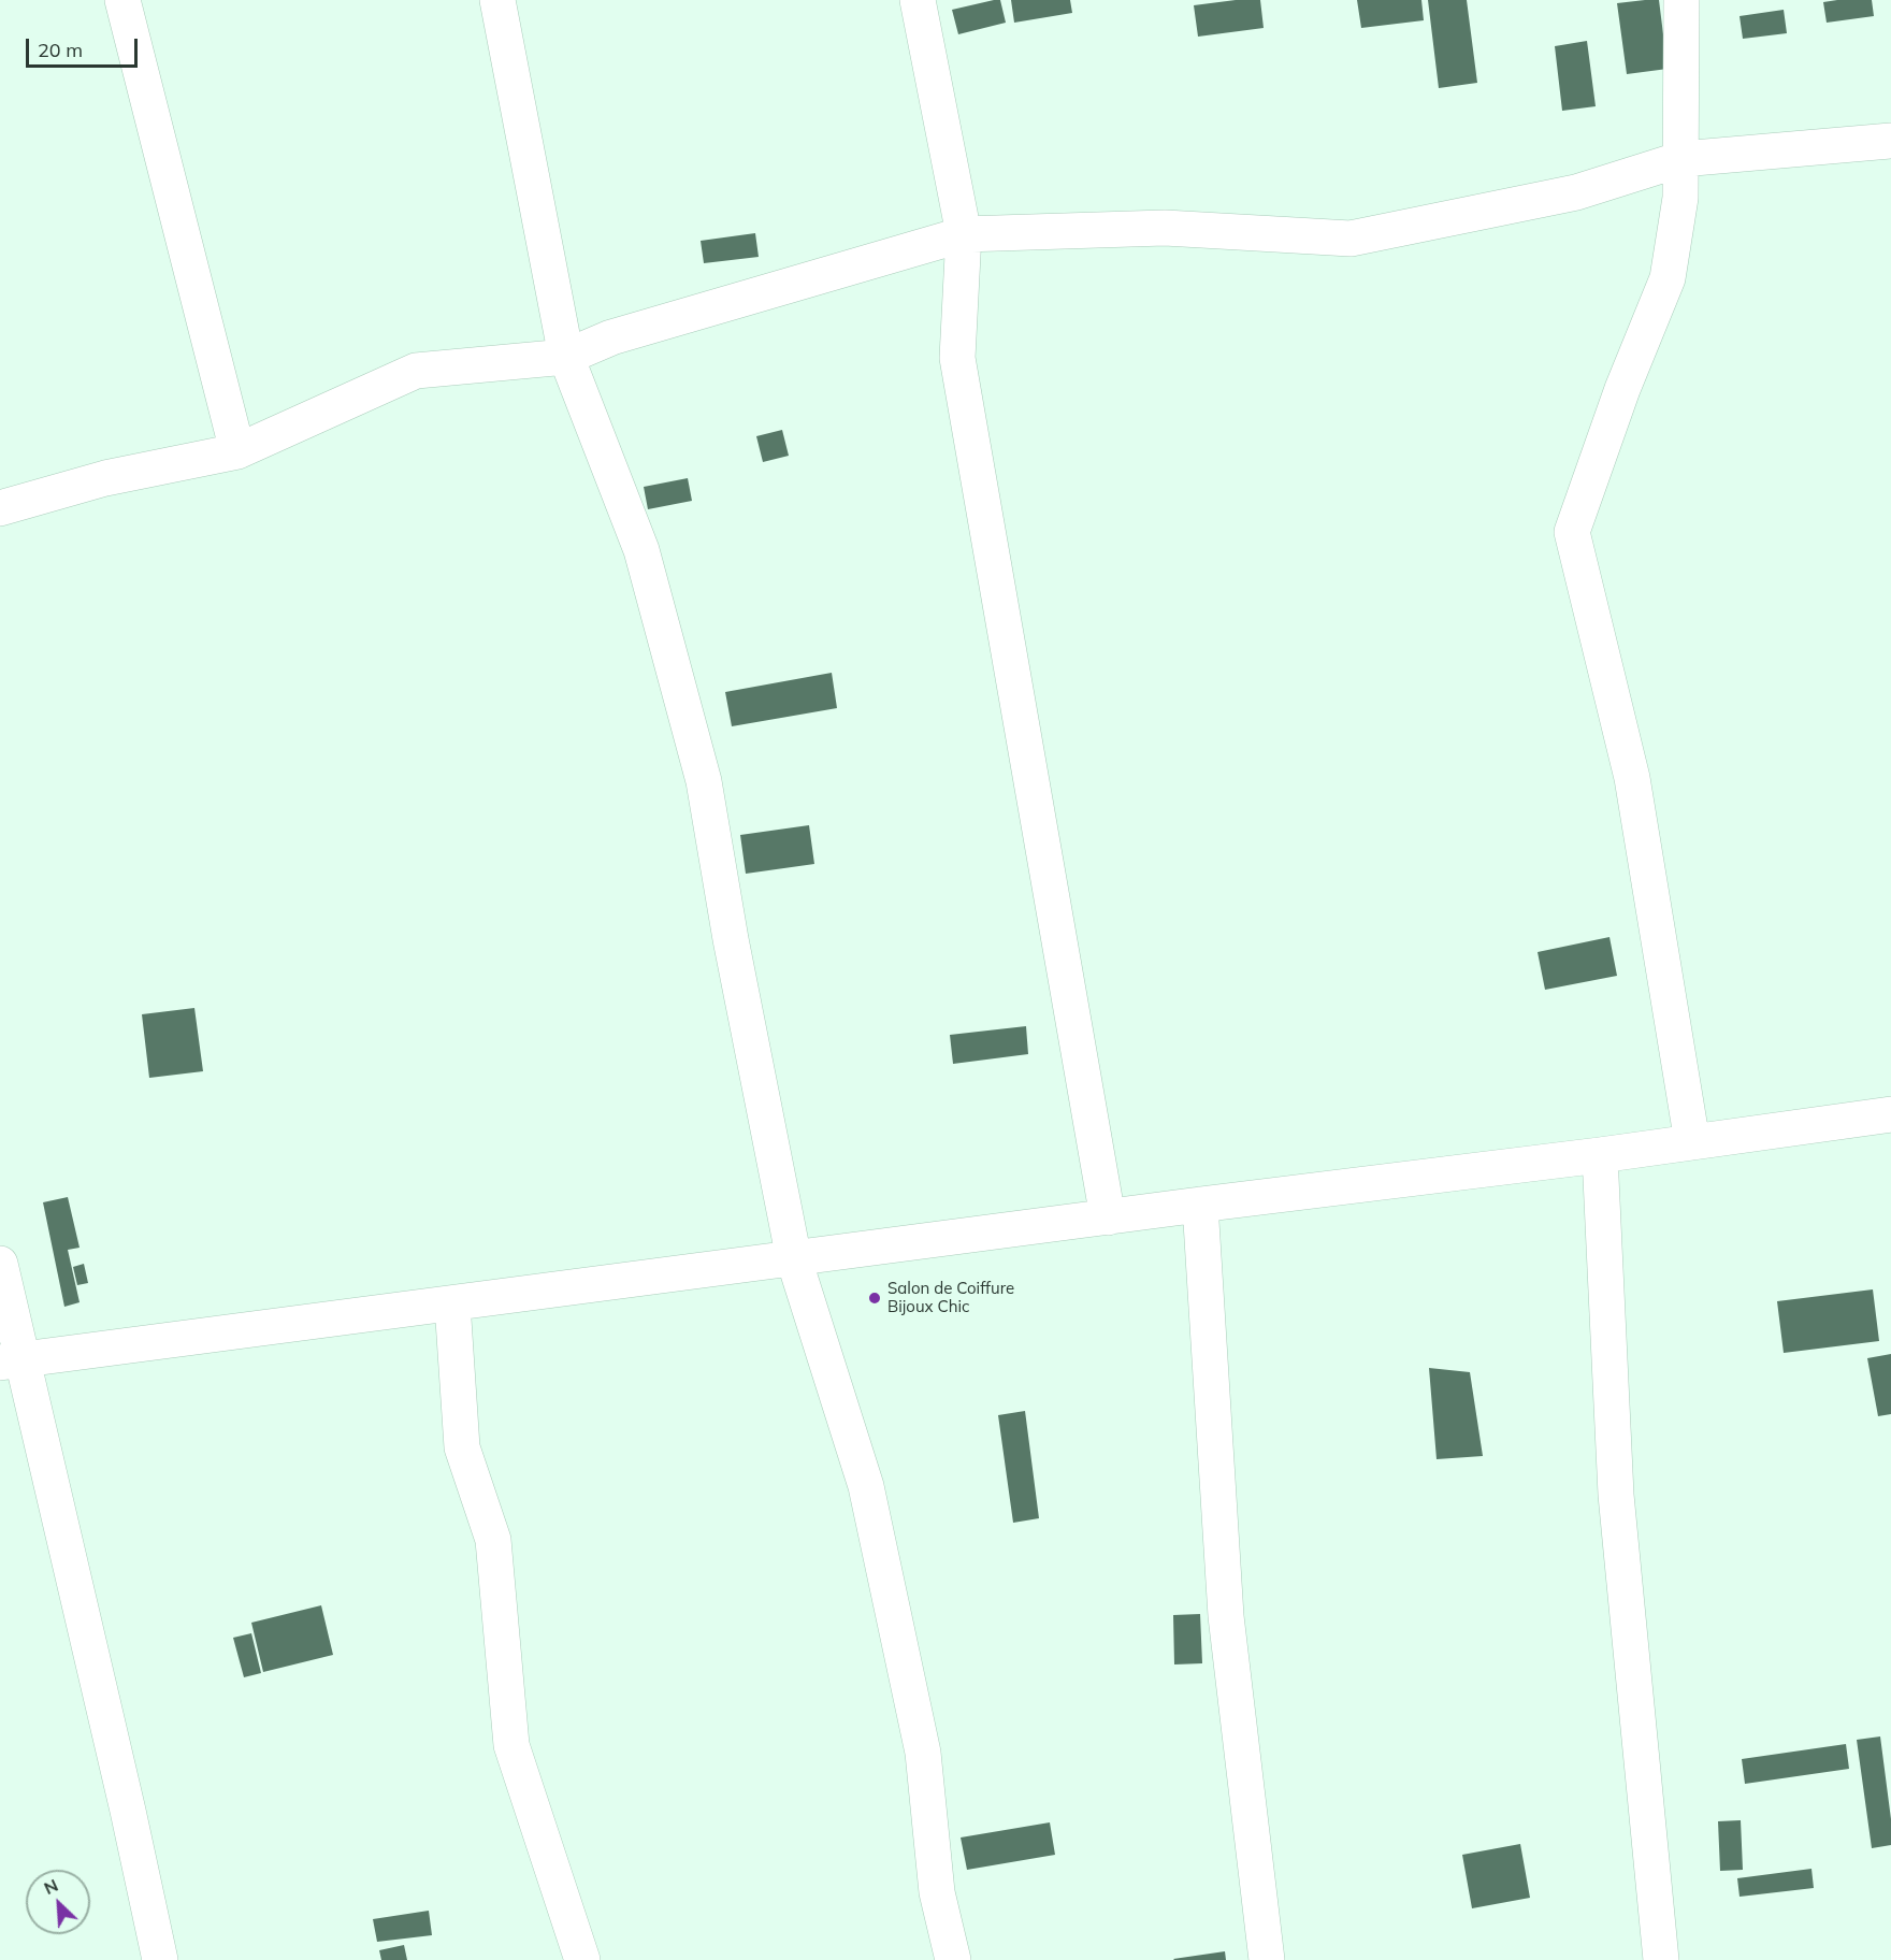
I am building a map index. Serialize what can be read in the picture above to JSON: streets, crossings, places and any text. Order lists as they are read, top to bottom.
{
  "places": ["Salon de Coiffure Bijoux Chic"],
  "scale_bar": "20 m",
  "north": "top left"
}
